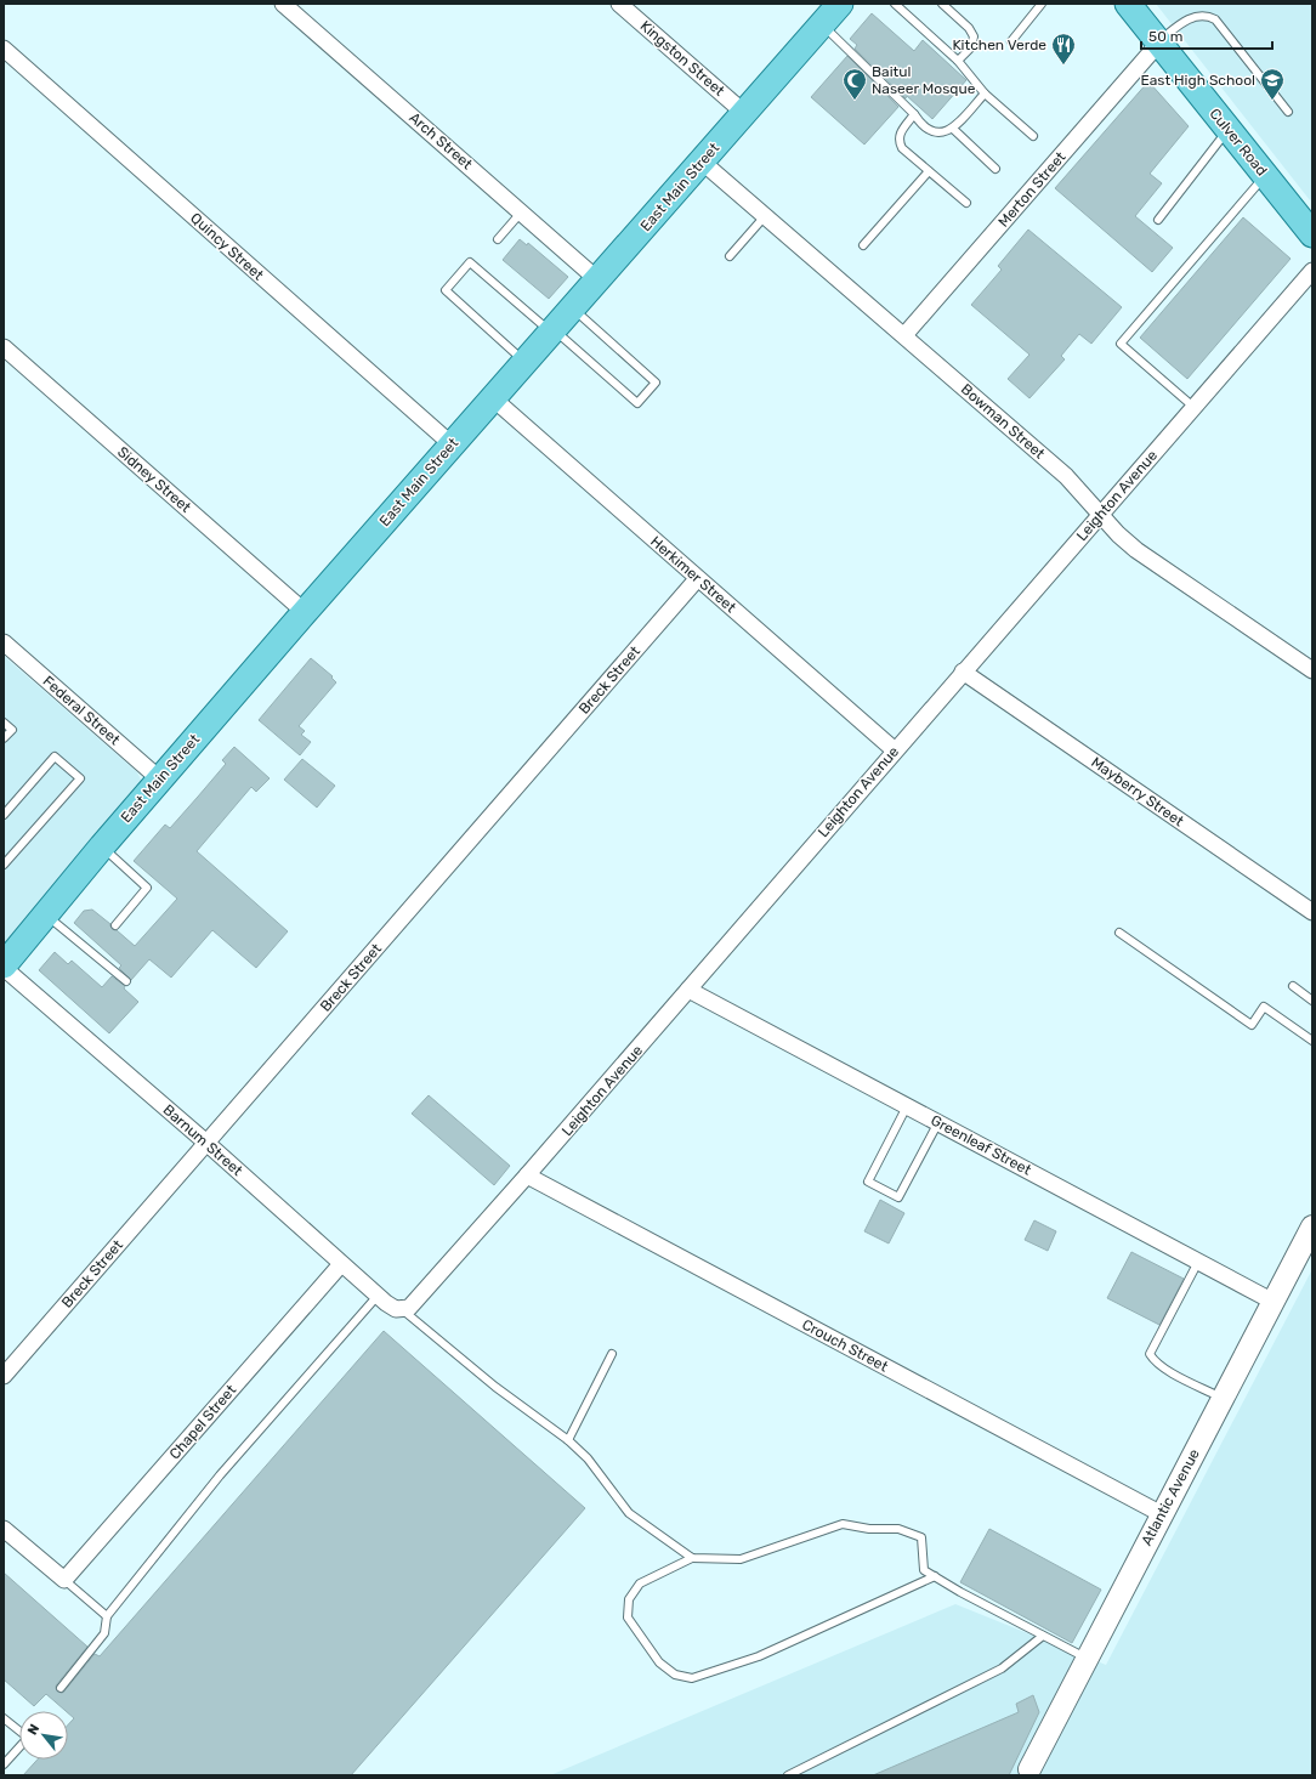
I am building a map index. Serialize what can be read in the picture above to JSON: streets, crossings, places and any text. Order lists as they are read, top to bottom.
{
  "streets": {
    "main road": ["Culver Road", "East Main Street", "Atlantic Avenue"],
    "street": [
      "Kingston Street",
      "Arch Street",
      "Merton Street",
      "Quincy Street",
      "Bowman Street",
      "Sidney Street",
      "Leighton Avenue",
      "Herkimer Street",
      "Breck Street",
      "Federal Street",
      "Mayberry Street",
      "Barnum Street",
      "Greenleaf Street",
      "Crouch Street",
      "Chapel Street"
    ]
  },
  "crossings": [
    ["Kingston Street", "East Main Street"],
    ["Arch Street", "East Main Street"],
    ["Culver Road", "Merton Street"],
    ["East Main Street", "Quincy Street"],
    ["East Main Street", "Bowman Street"],
    ["East Main Street", "Sidney Street"],
    ["East Main Street", "Herkimer Street"],
    ["East Main Street", "Federal Street"],
    ["East Main Street", "Barnum Street"],
    ["Merton Street", "Bowman Street"],
    ["Bowman Street", "Leighton Avenue"],
    ["Leighton Avenue", "Herkimer Street"],
    ["Leighton Avenue", "Mayberry Street"],
    ["Leighton Avenue", "Barnum Street"],
    ["Leighton Avenue", "Greenleaf Street"],
    ["Leighton Avenue", "Crouch Street"],
    ["Herkimer Street", "Breck Street"],
    ["Breck Street", "Barnum Street"],
    ["Barnum Street", "Chapel Street"],
    ["Greenleaf Street", "Atlantic Avenue"],
    ["Crouch Street", "Atlantic Avenue"]
  ],
  "places": {
    "restaurant": ["Kitchen Verde"],
    "mosque": ["Baitul Naseer Mosque"],
    "school or university": ["East High School"]
  },
  "scale_bar": "50 m",
  "north": "top left"
}
